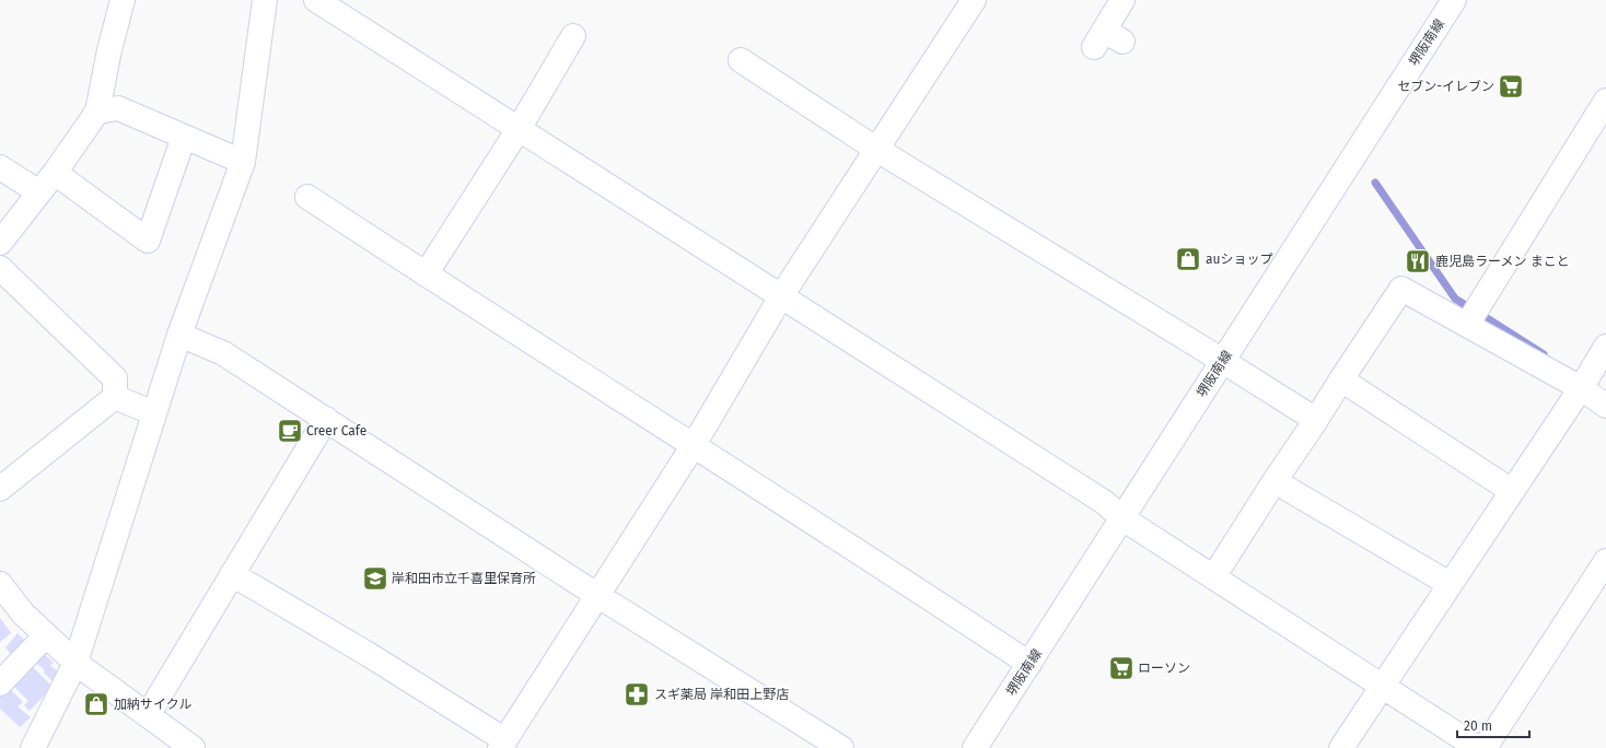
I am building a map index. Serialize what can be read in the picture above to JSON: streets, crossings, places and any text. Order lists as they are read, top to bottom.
{
  "streets": {
    "street": ["堺阪南線"]
  },
  "places": {
    "supermarket": ["セブン-イレブン", "ローソン"],
    "shop": ["auショップ", "加納サイクル"],
    "restaurant": ["鹿児島ラーメン まこと"],
    "cafe": ["Creer Cafe"],
    "school or university": ["岸和田市立千喜里保育所"],
    "pharmacy": ["スギ薬局 岸和田上野店"]
  },
  "scale_bar": "20 m"
}
